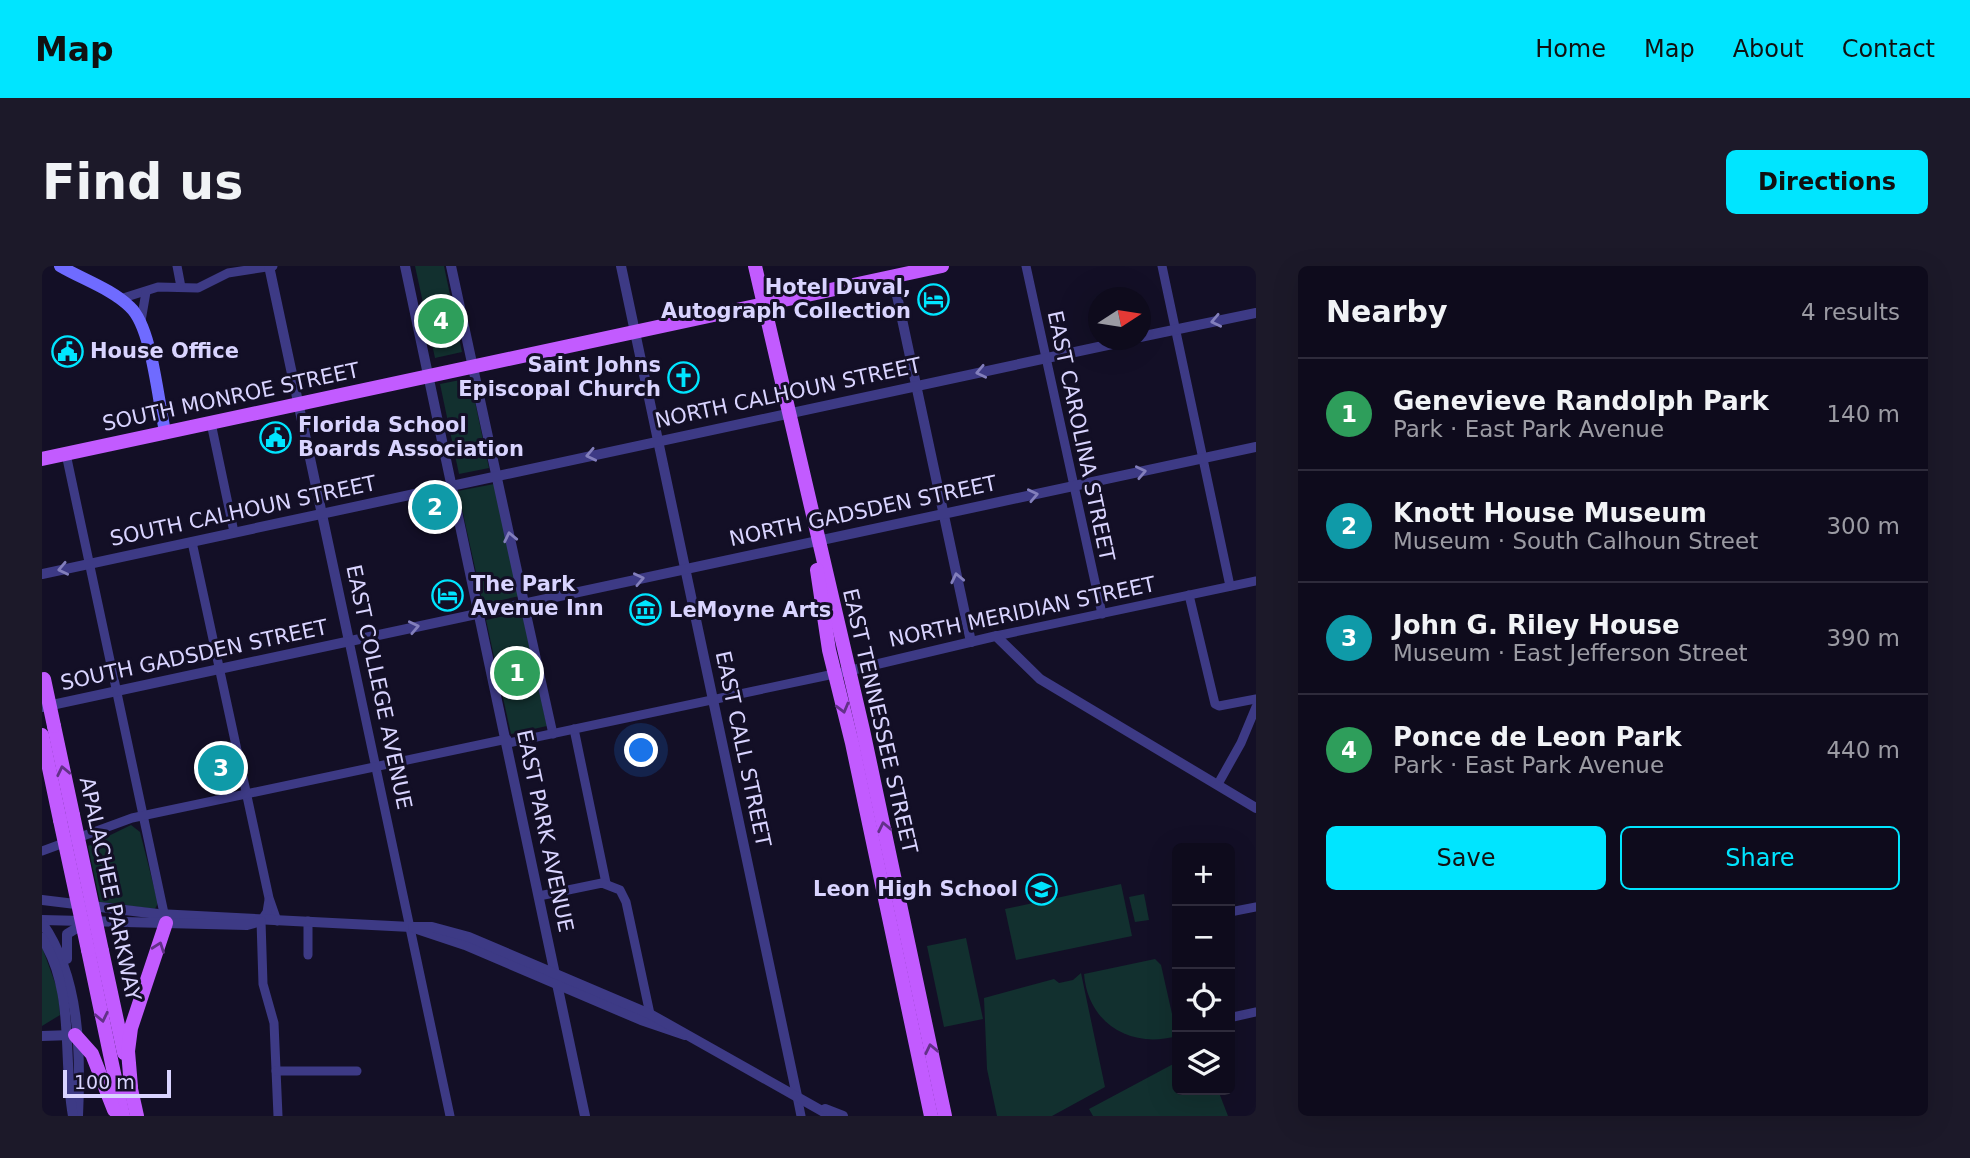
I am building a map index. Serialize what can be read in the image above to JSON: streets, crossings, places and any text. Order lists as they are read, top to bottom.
{
  "streets": {
    "main road": ["SOUTH MONROE STREET", "EAST TENNESSEE STREET", "APALACHEE PARKWAY"],
    "street": [
      "NORTH CALHOUN STREET",
      "EAST CAROLINA STREET",
      "SOUTH CALHOUN STREET",
      "NORTH GADSDEN STREET",
      "NORTH MERIDIAN STREET",
      "SOUTH GADSDEN STREET",
      "EAST COLLEGE AVENUE",
      "EAST CALL STREET",
      "EAST PARK AVENUE"
    ]
  },
  "crossings": [
    ["NORTH CALHOUN STREET", "EAST CAROLINA STREET"],
    ["NORTH CALHOUN STREET", "SOUTH CALHOUN STREET"],
    ["NORTH CALHOUN STREET", "EAST TENNESSEE STREET"],
    ["NORTH CALHOUN STREET", "EAST CALL STREET"],
    ["NORTH CALHOUN STREET", "EAST PARK AVENUE"],
    ["SOUTH MONROE STREET", "EAST COLLEGE AVENUE"],
    ["SOUTH MONROE STREET", "EAST TENNESSEE STREET"],
    ["SOUTH MONROE STREET", "EAST CALL STREET"],
    ["SOUTH MONROE STREET", "EAST PARK AVENUE"],
    ["EAST CAROLINA STREET", "NORTH GADSDEN STREET"],
    ["EAST CAROLINA STREET", "NORTH MERIDIAN STREET"],
    ["SOUTH CALHOUN STREET", "EAST COLLEGE AVENUE"],
    ["SOUTH CALHOUN STREET", "EAST PARK AVENUE"],
    ["NORTH GADSDEN STREET", "SOUTH GADSDEN STREET"],
    ["NORTH GADSDEN STREET", "EAST TENNESSEE STREET"],
    ["NORTH GADSDEN STREET", "EAST CALL STREET"],
    ["NORTH GADSDEN STREET", "EAST PARK AVENUE"],
    ["NORTH MERIDIAN STREET", "EAST COLLEGE AVENUE"],
    ["NORTH MERIDIAN STREET", "EAST TENNESSEE STREET"],
    ["NORTH MERIDIAN STREET", "EAST CALL STREET"],
    ["NORTH MERIDIAN STREET", "EAST PARK AVENUE"],
    ["SOUTH GADSDEN STREET", "EAST COLLEGE AVENUE"],
    ["SOUTH GADSDEN STREET", "EAST PARK AVENUE"]
  ],
  "one_way": ["NORTH CALHOUN STREET", "NORTH GADSDEN STREET"],
  "places": {
    "hotel": ["Hotel Duval, Autograph Collection", "The Park Avenue Inn"],
    "public building": ["House Office", "Florida School Boards Association"],
    "church": ["Saint Johns Episcopal Church"],
    "museum": ["LeMoyne Arts"],
    "school or university": ["Leon High School"]
  },
  "scale_bar": "100 m",
  "north": "right",
  "page": {
    "header": "Map",
    "nav": [
      "Home",
      "Map",
      "About",
      "Contact"
    ],
    "buttons": [
      "Directions",
      ["Save", "Share"]
    ],
    "title": "Find us",
    "heading": ["Nearby", "4 results"],
    "pins": [
      "4",
      "2",
      "1",
      "3"
    ],
    "list": [
      {
        "mark": "1",
        "name": "Genevieve Randolph Park",
        "note": "Park · East Park Avenue",
        "value": "140 m"
      },
      {
        "mark": "2",
        "name": "Knott House Museum",
        "note": "Museum · South Calhoun Street",
        "value": "300 m"
      },
      {
        "mark": "3",
        "name": "John G. Riley House",
        "note": "Museum · East Jefferson Street",
        "value": "390 m"
      },
      {
        "mark": "4",
        "name": "Ponce de Leon Park",
        "note": "Park · East Park Avenue",
        "value": "440 m"
      }
    ],
    "map_buttons": ["+", "−"],
    "scale": "100 m"
  }
}
